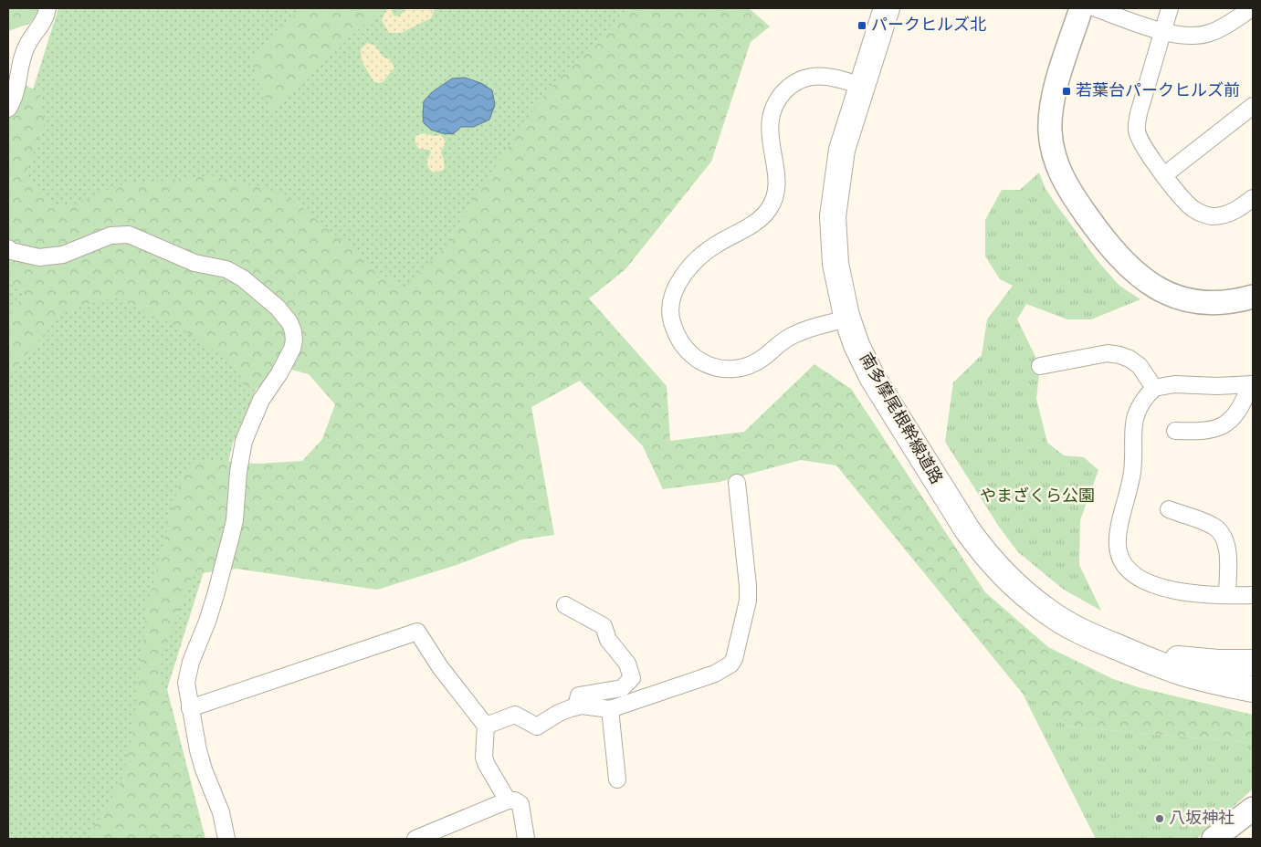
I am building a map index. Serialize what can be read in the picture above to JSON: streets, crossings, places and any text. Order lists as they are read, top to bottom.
{
  "streets": {
    "main road": ["南多摩尾根幹線道路"]
  },
  "parks": ["やまざくら公園"],
  "places": {
    "transit": ["パークヒルズ北", "若葉台パークヒルズ前"],
    "other": ["八坂神社"]
  }
}
